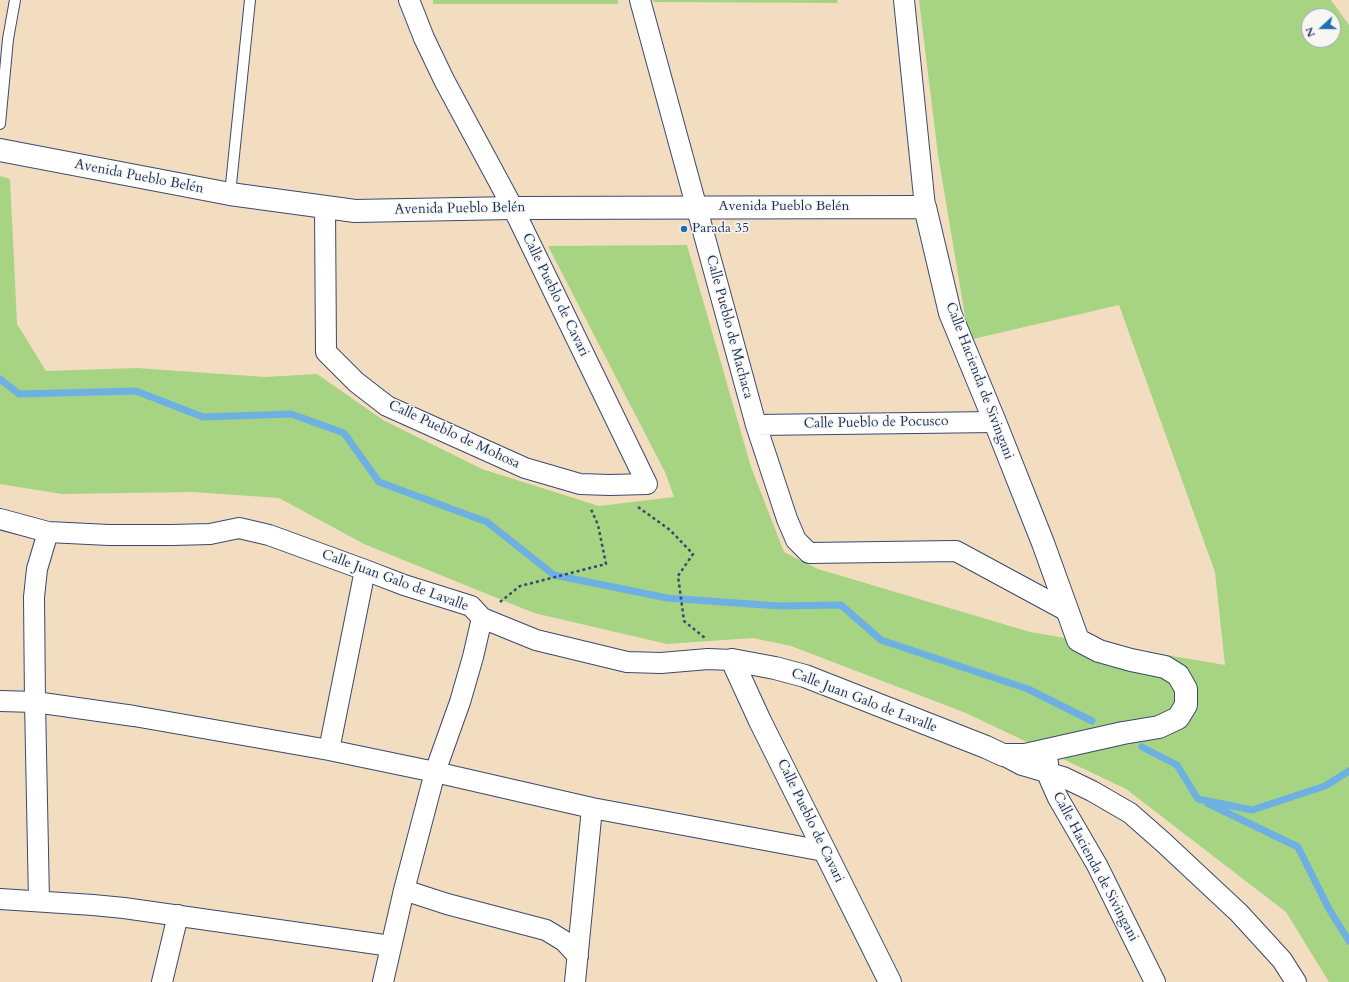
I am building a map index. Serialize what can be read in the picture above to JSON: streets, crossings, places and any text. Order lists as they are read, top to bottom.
{
  "streets": {
    "street": [
      "Avenida Pueblo Belén",
      "Calle Pueblo de Cavari",
      "Calle Pueblo de Machaca",
      "Calle Hacienda de Sivingani",
      "Calle Pueblo de Pocusco",
      "Calle Pueblo de Mohosa",
      "Calle Juan Galo de Lavalle"
    ]
  },
  "crossings": [
    ["Avenida Pueblo Belén", "Calle Pueblo de Cavari"],
    ["Avenida Pueblo Belén", "Calle Pueblo de Machaca"],
    ["Avenida Pueblo Belén", "Calle Hacienda de Sivingani"],
    ["Avenida Pueblo Belén", "Calle Pueblo de Mohosa"],
    ["Calle Pueblo de Cavari", "Calle Pueblo de Mohosa"],
    ["Calle Pueblo de Cavari", "Calle Juan Galo de Lavalle"],
    ["Calle Pueblo de Machaca", "Calle Hacienda de Sivingani"],
    ["Calle Pueblo de Machaca", "Calle Pueblo de Pocusco"],
    ["Calle Pueblo de Machaca", "Calle Juan Galo de Lavalle"],
    ["Calle Hacienda de Sivingani", "Calle Pueblo de Pocusco"],
    ["Calle Hacienda de Sivingani", "Calle Juan Galo de Lavalle"]
  ],
  "places": ["Parada 35"],
  "north": "left"
}
